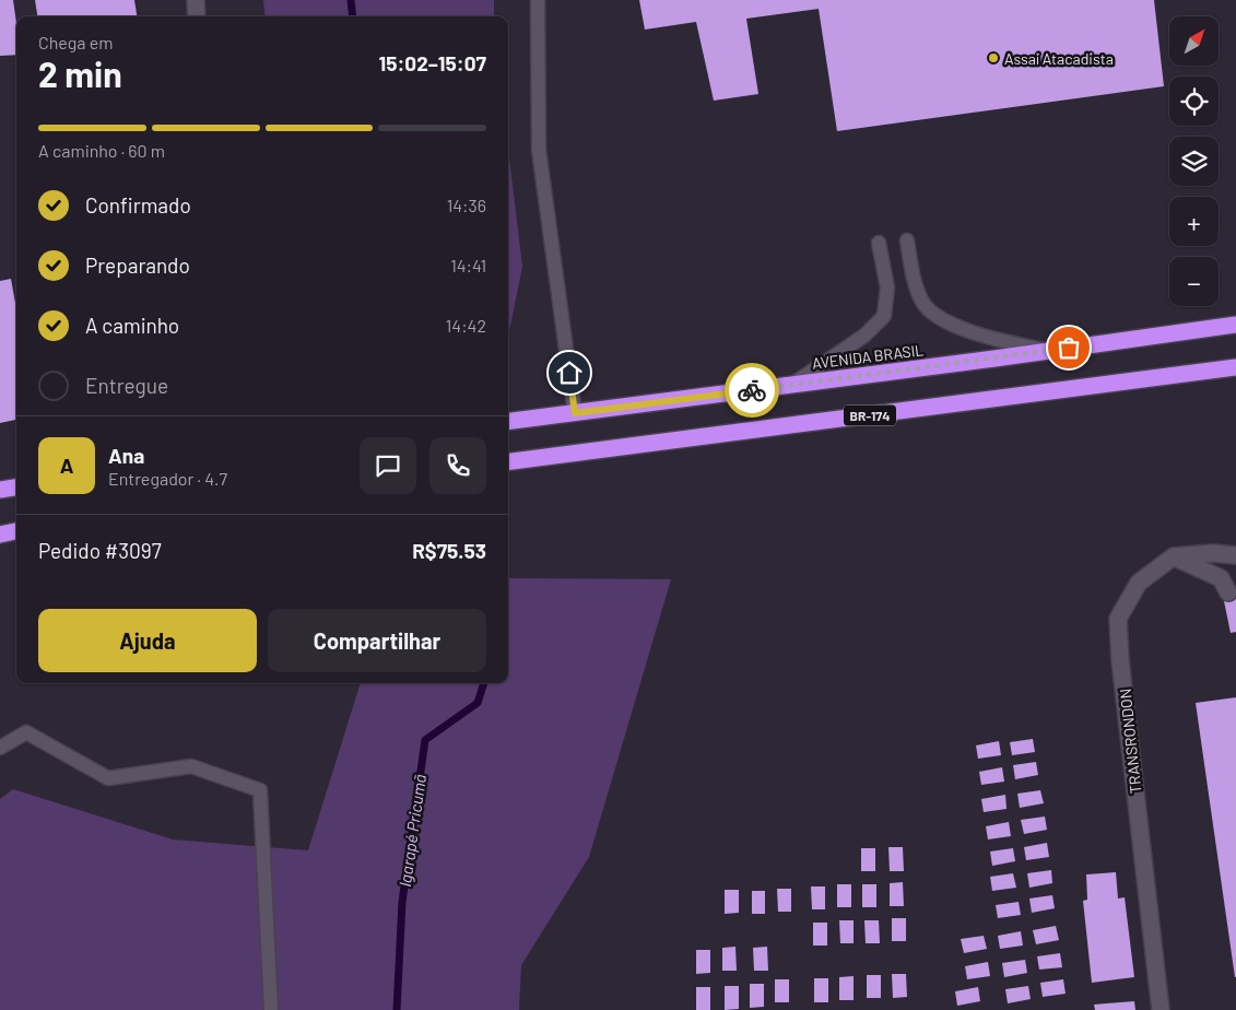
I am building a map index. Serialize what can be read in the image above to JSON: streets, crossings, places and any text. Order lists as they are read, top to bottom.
{
  "streets": {
    "highway": ["AVENIDA BRASIL", "BR-174"],
    "street": ["TRANSRONDON"]
  },
  "water": ["Igarapé Pricumã"],
  "places": ["Assaí Atacadista"],
  "north": "top right",
  "page": {
    "map_buttons": ["+", "−"],
    "heading": ["2 min", "Chega em", "15:02–15:07"],
    "panel": [
      "Ana",
      "Entregador · 4.7",
      "Pedido #3097",
      "R$75.53"
    ],
    "bar": "A caminho · 60 m",
    "list": [
      ["Confirmado", "14:36"],
      ["Preparando", "14:41"],
      ["A caminho", "14:42"],
      "Entregue"
    ],
    "round": "A",
    "buttons": ["Ajuda", "Compartilhar"]
  }
}
